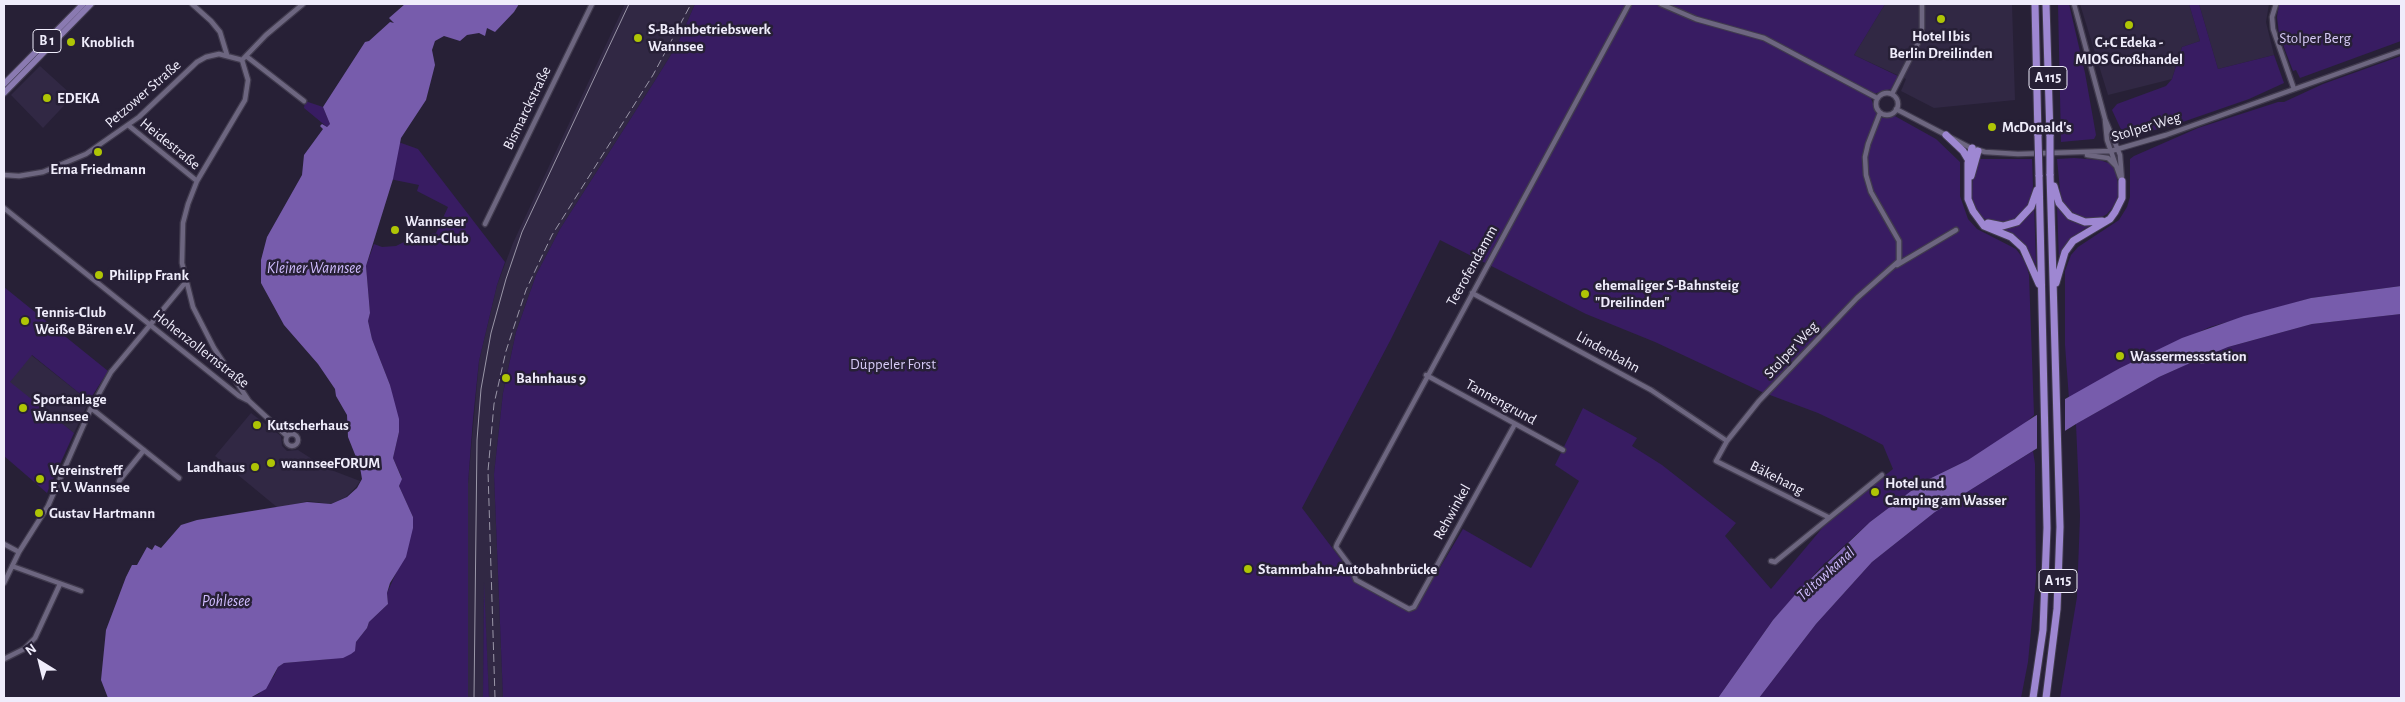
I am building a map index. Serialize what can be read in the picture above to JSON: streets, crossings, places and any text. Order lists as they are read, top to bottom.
{
  "streets": {
    "highway": ["A 115"],
    "main road": ["B 1"],
    "street": [
      "Petzower Straße",
      "Bismarckstraße",
      "Stolper Weg",
      "Heidestraße",
      "Teerofendamm",
      "Hohenzollernstraße",
      "Lindenbahn",
      "Tannengrund",
      "Bäkehang",
      "Rehwinkel"
    ]
  },
  "crossings": [
    ["Petzower Straße", "Heidestraße"],
    ["Stolper Weg", "Lindenbahn"],
    ["Stolper Weg", "Bäkehang"],
    ["Teerofendamm", "Lindenbahn"],
    ["Teerofendamm", "Tannengrund"],
    ["Teerofendamm", "Rehwinkel"],
    ["Tannengrund", "Rehwinkel"]
  ],
  "water": ["Kleiner Wannsee", "Teltowkanal", "Pohlesee"],
  "parks": ["Stolper Berg", "Düppeler Forst"],
  "places": [
    "Hotel Ibis Berlin Dreilinden",
    "C+C Edeka - MIOS Großhandel",
    "S-Bahnbetriebswerk Wannsee",
    "Knoblich",
    "EDEKA",
    "McDonald's",
    "Erna Friedmann",
    "Wannseer Kanu-Club",
    "Philipp Frank",
    "ehemaliger S-Bahnsteig \"Dreilinden\"",
    "Tennis-Club Weiße Bären e.V.",
    "Wassermessstation",
    "Bahnhaus 9",
    "Sportanlage Wannsee",
    "Kutscherhaus",
    "wannseeFORUM",
    "Landhaus",
    "Vereinstreff F. V. Wannsee",
    "Hotel und Camping am Wasser",
    "Gustav Hartmann",
    "Stammbahn-Autobahnbrücke"
  ],
  "north": "top left"
}
